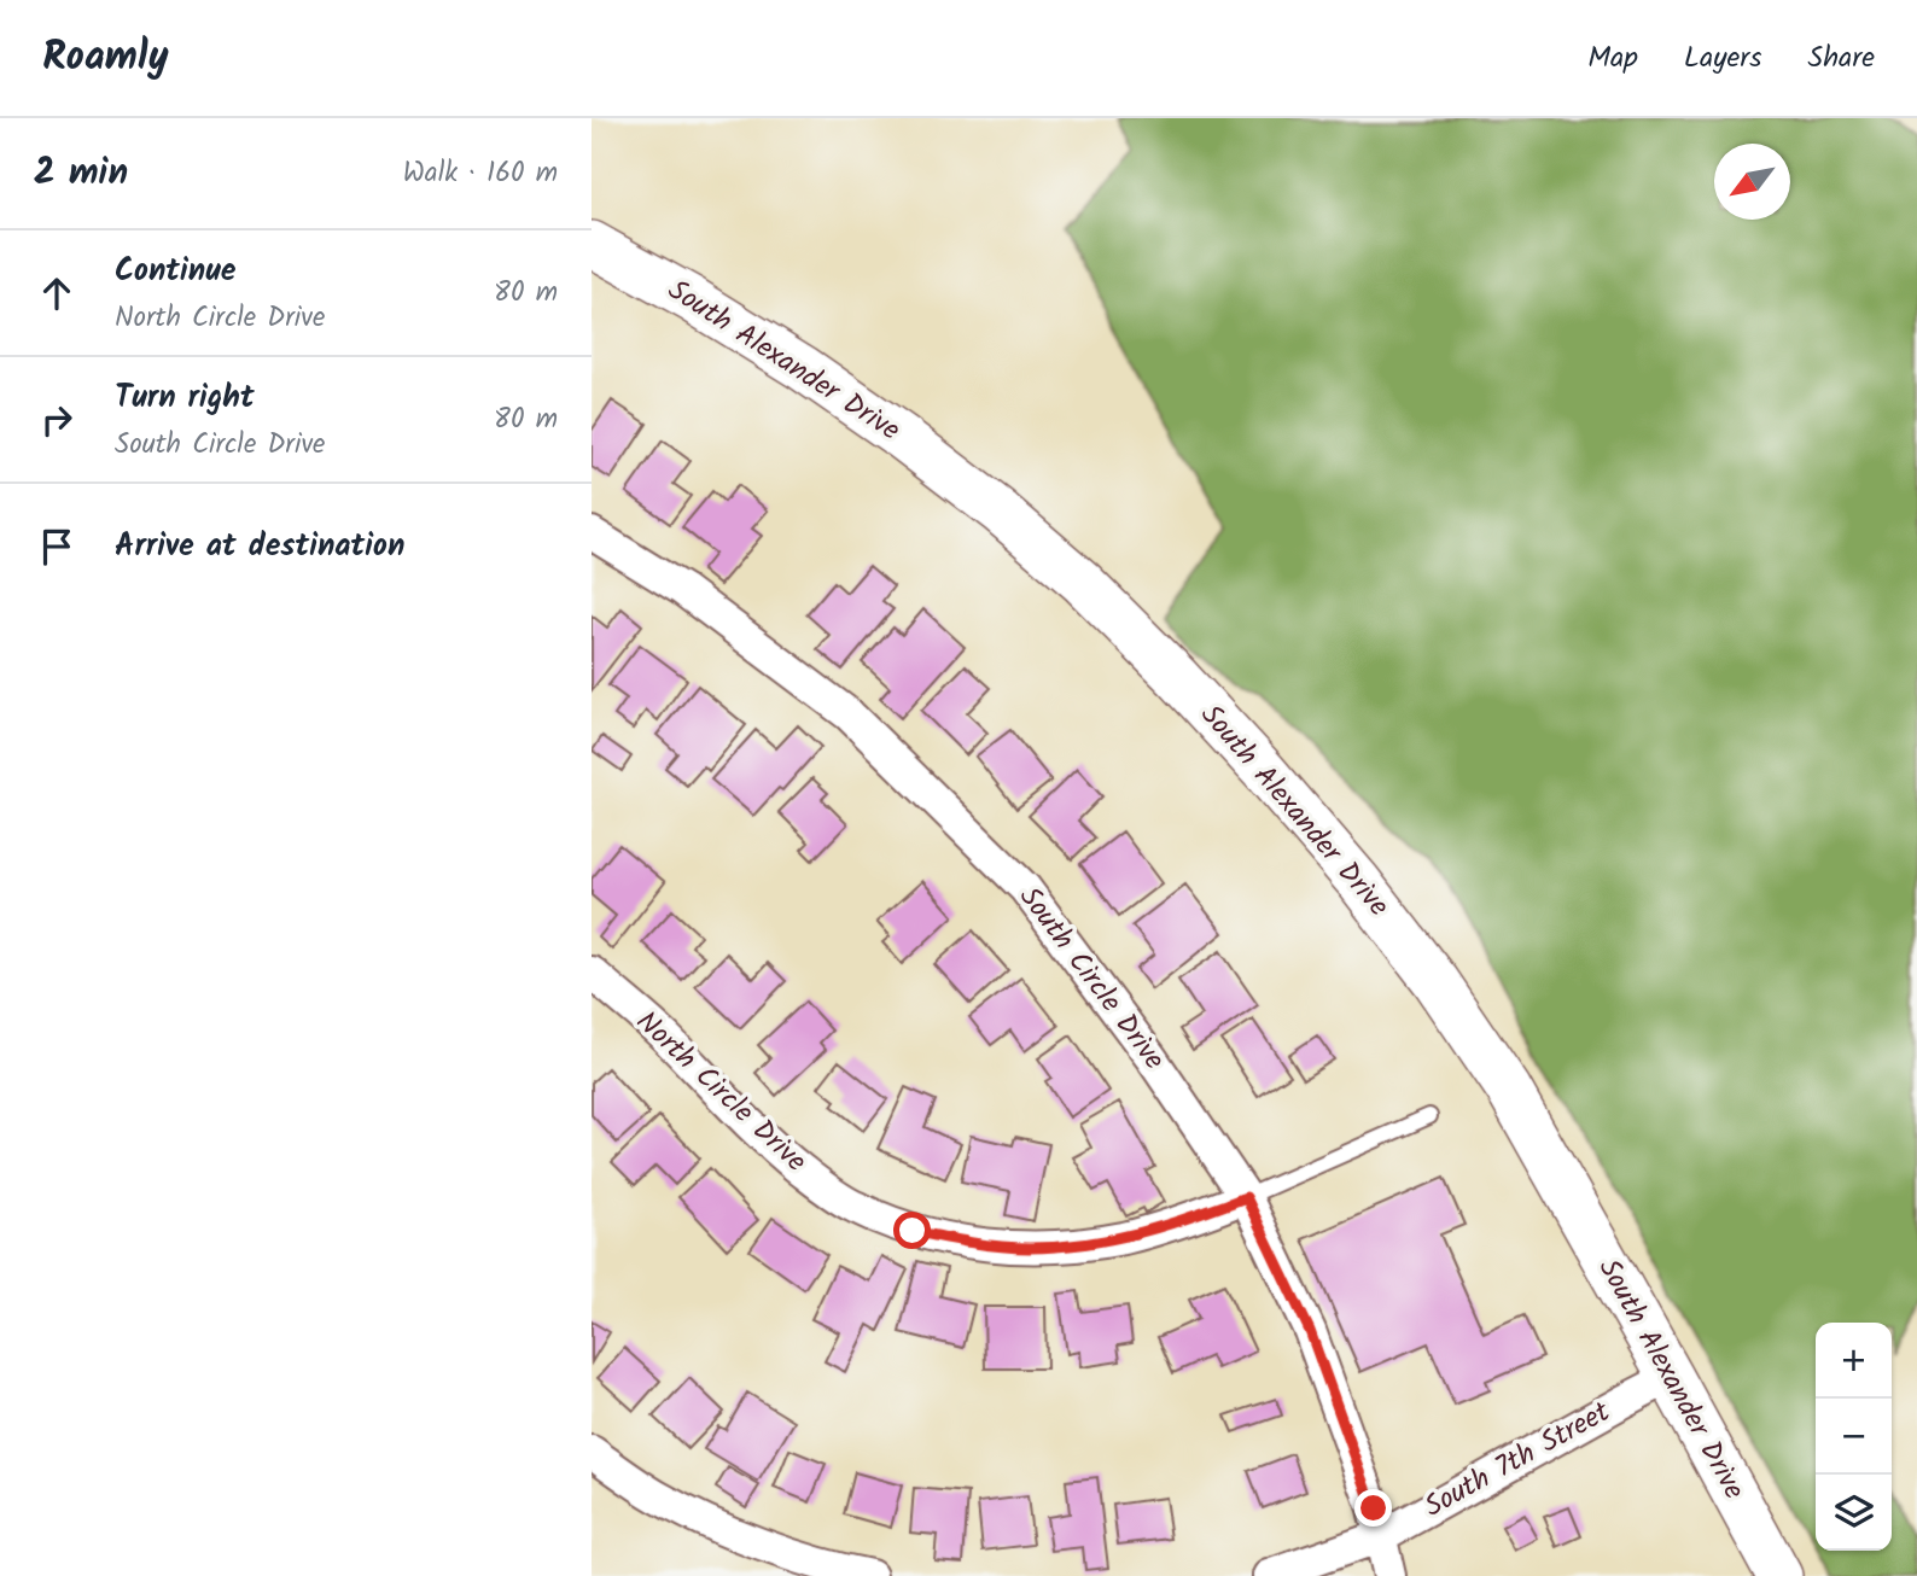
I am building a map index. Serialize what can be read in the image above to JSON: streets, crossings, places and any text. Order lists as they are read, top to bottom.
{
  "streets": {
    "main road": ["South Alexander Drive"],
    "street": ["South Circle Drive", "North Circle Drive", "South 7th Street"]
  },
  "crossings": [
    ["South Alexander Drive", "South 7th Street"],
    ["South Circle Drive", "North Circle Drive"],
    ["South Circle Drive", "South 7th Street"]
  ],
  "north": "bottom left",
  "page": {
    "header": "Roamly",
    "nav": ["Map", "Layers", "Share"],
    "heading": ["2 min", "Walk · 160 m"],
    "list": [
      ["Continue", "North Circle Drive", "80 m"],
      ["Turn right", "South Circle Drive", "80 m"],
      "Arrive at destination"
    ],
    "map_buttons": ["+", "−"]
  }
}
